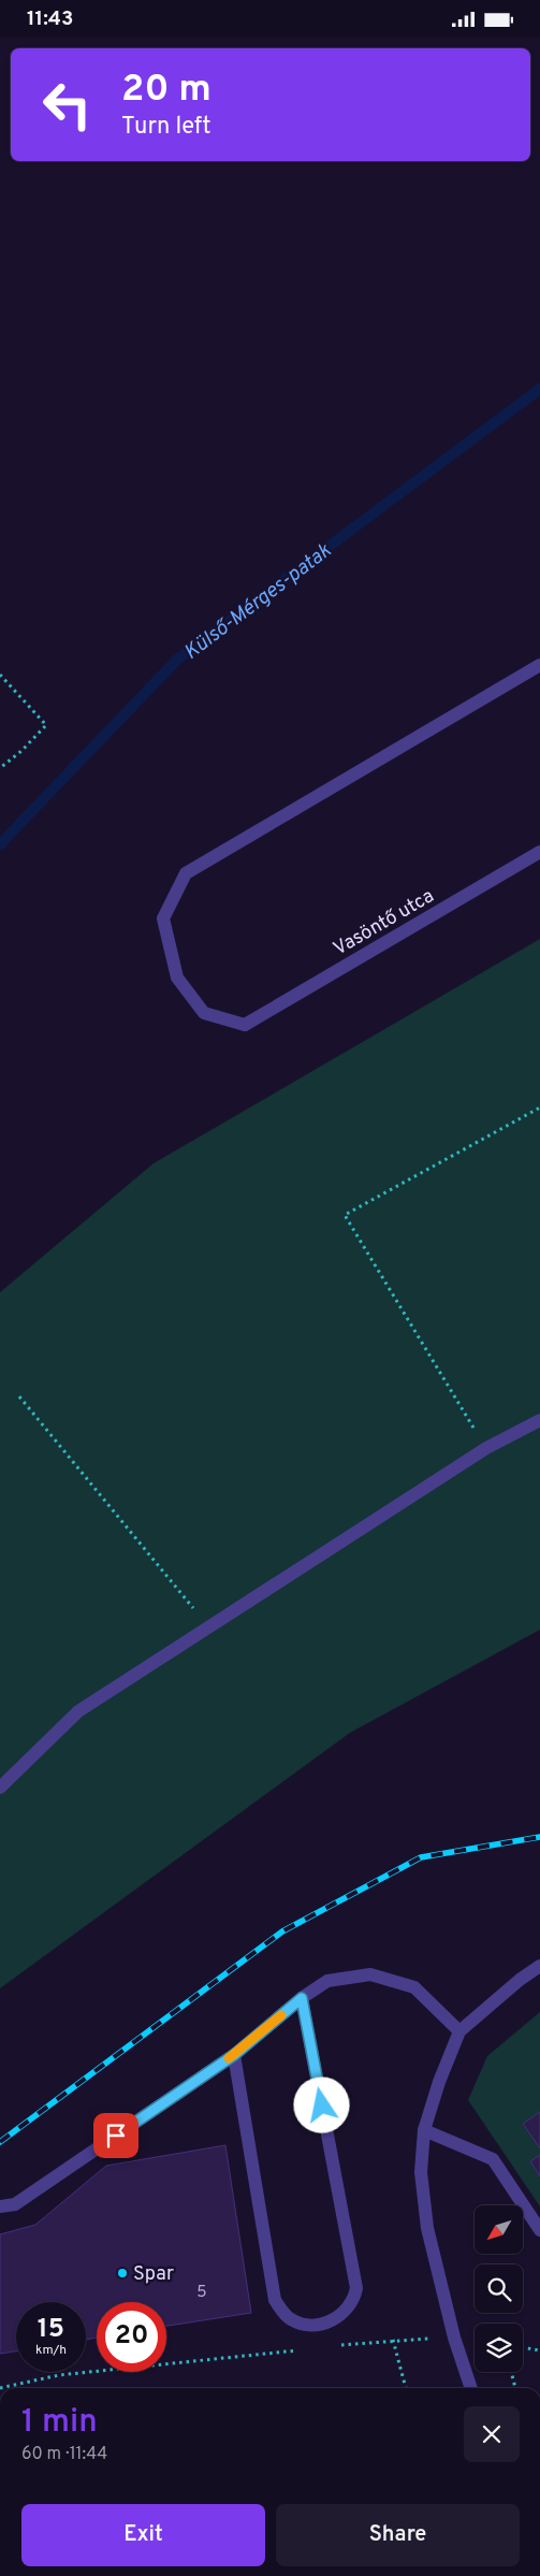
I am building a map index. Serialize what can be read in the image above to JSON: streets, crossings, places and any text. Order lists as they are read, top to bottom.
{
  "streets": {
    "street": ["Vasöntő utca"]
  },
  "water": ["Külső-Mérges-patak"],
  "places": ["Spar"],
  "house_numbers": ["5"],
  "north": "bottom left",
  "page": {
    "status": "11:43",
    "turn": ["20 m", "Turn left"],
    "speed": "15 km/h",
    "limit": "20",
    "heading": ["1 min", "60 m · 11:44"],
    "buttons": ["Exit", "Share"]
  }
}
